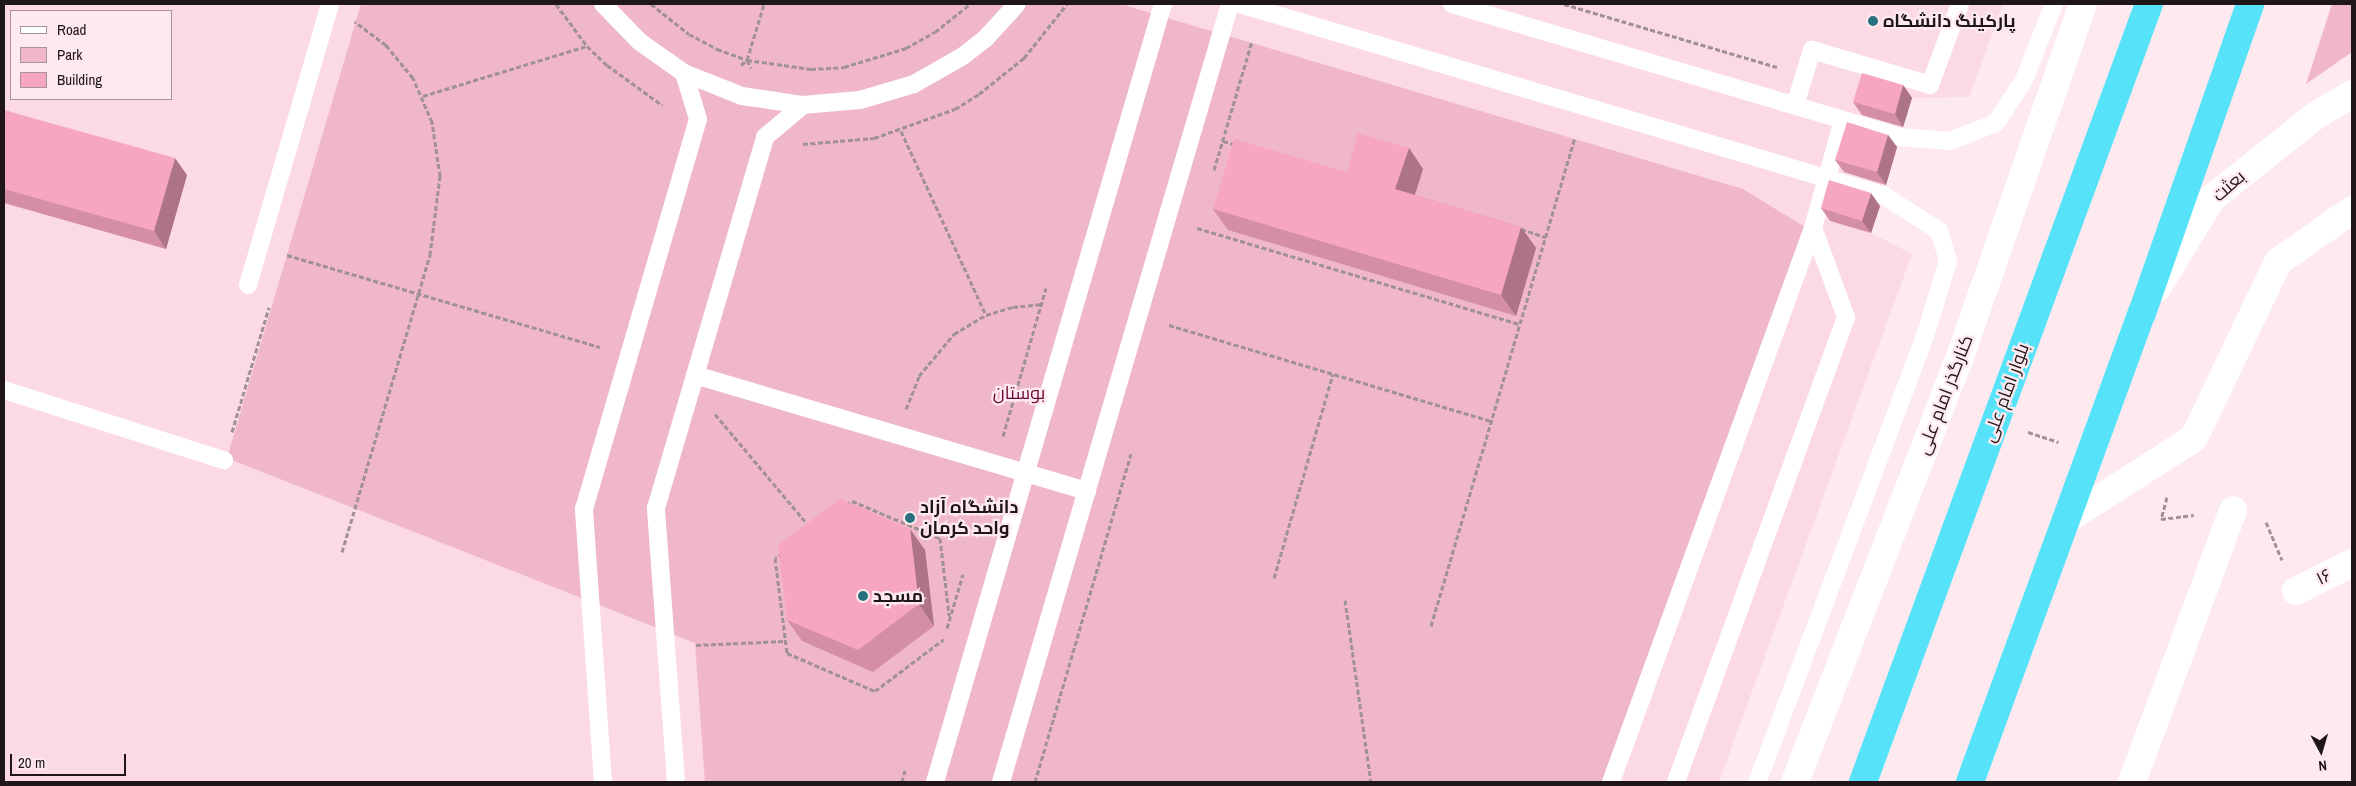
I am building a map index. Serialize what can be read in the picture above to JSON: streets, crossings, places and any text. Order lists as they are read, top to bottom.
{
  "streets": {
    "highway": ["بلوار امام علی"],
    "street": ["بعثت", "کنارگذر امام علی", "۱۶"]
  },
  "parks": ["بوستان"],
  "places": ["پارکینگ دانشگاه", "دانشگاه آزاد واحد کرمان", "مسجد"],
  "legend": ["Road", "Park", "Building"],
  "scale_bar": "20 m",
  "north": "bottom"
}
